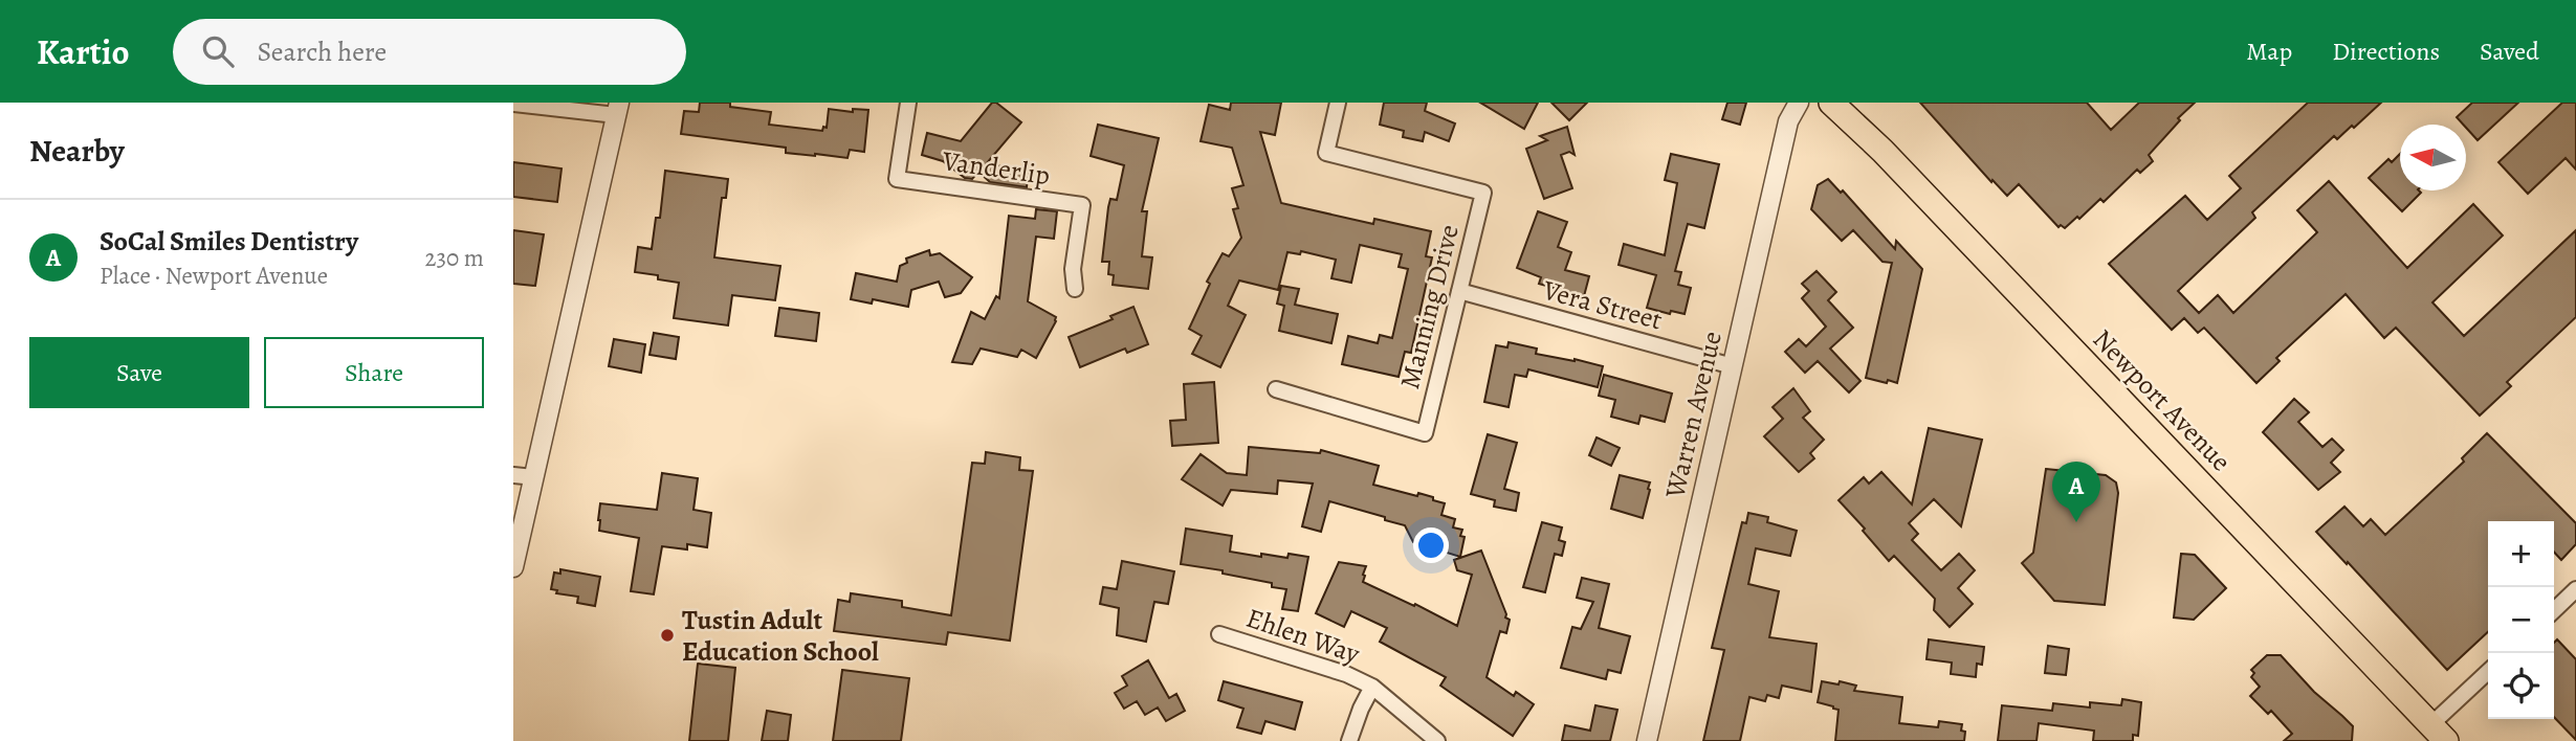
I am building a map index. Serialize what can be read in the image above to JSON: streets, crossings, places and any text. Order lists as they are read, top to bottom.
{
  "streets": {
    "main road": ["Newport Avenue"],
    "street": [
      "Vanderlip",
      "Vera Street",
      "Manning Drive",
      "Warren Avenue",
      "Ehlen Way"
    ]
  },
  "crossings": [
    ["Vera Street", "Manning Drive"],
    ["Vera Street", "Warren Avenue"]
  ],
  "places": ["Tustin Adult Education School"],
  "north": "left",
  "page": {
    "header": "Kartio",
    "search": "Search here",
    "nav": ["Map", "Directions", "Saved"],
    "heading": "Nearby",
    "list": [
      {
        "mark": "A",
        "name": "SoCal Smiles Dentistry",
        "note": "Place · Newport Avenue",
        "value": "230 m"
      }
    ],
    "buttons": ["Save", "Share"],
    "pins": "A",
    "map_buttons": ["+", "−"]
  }
}
